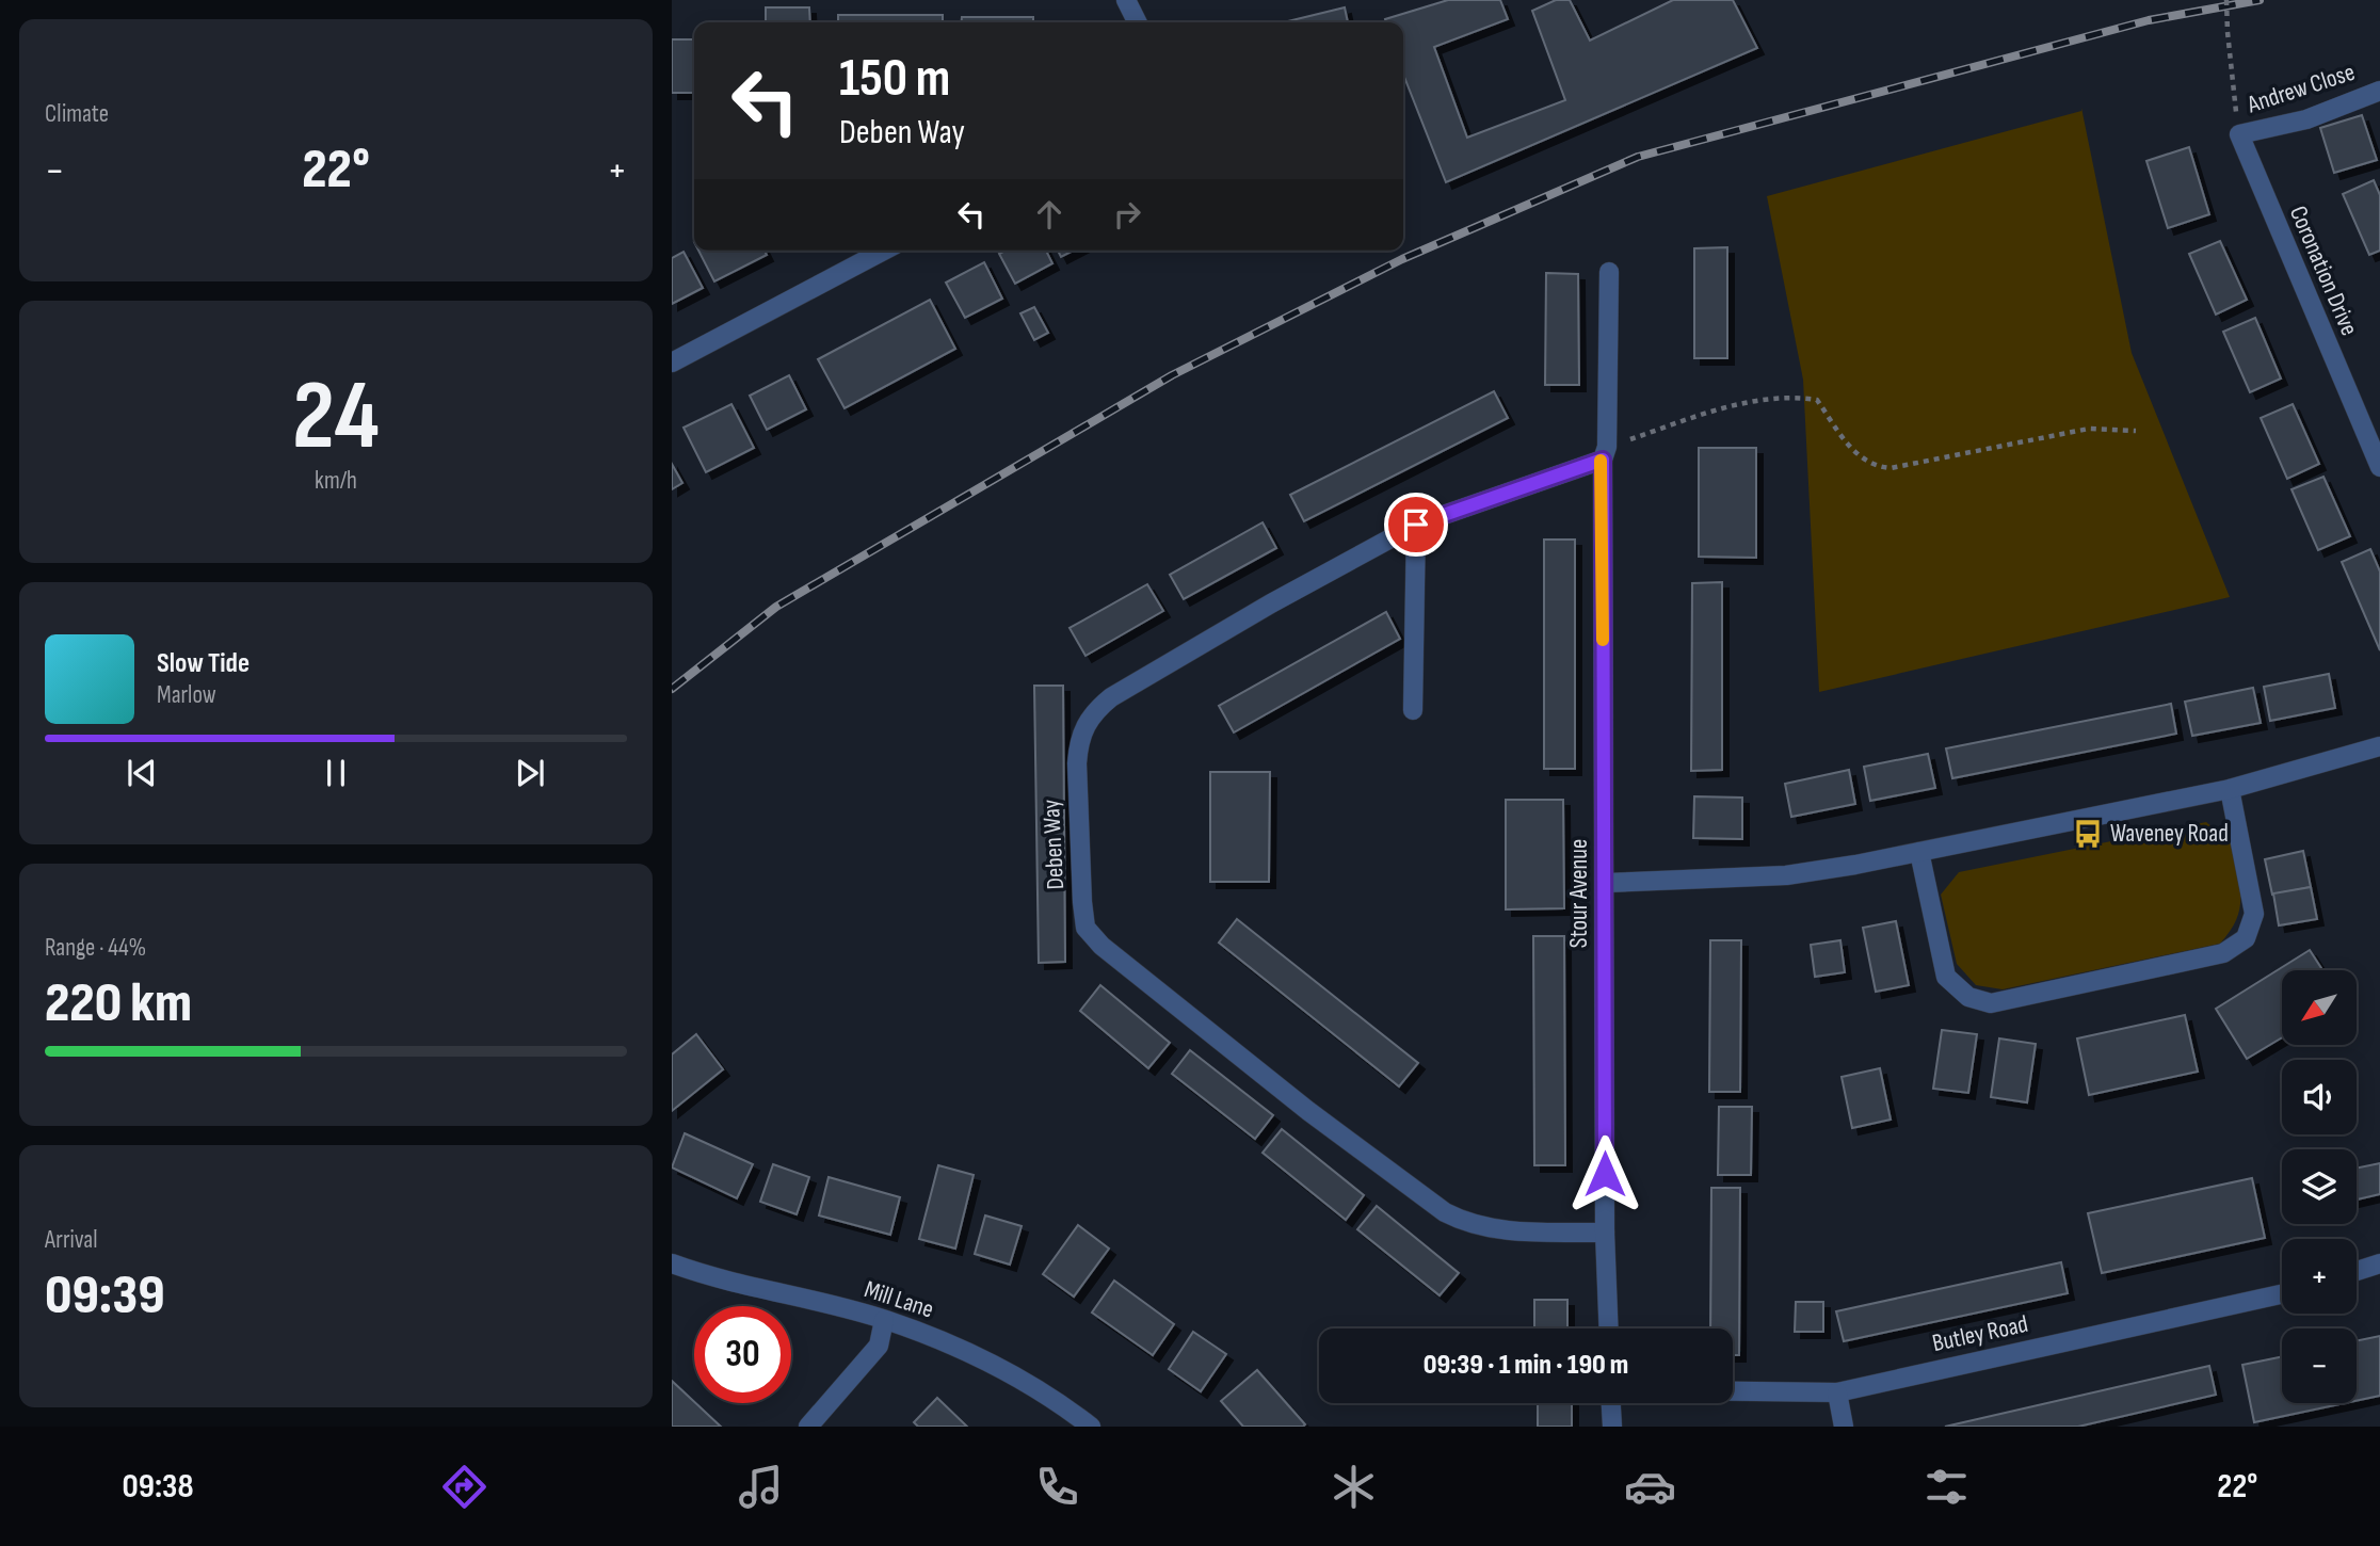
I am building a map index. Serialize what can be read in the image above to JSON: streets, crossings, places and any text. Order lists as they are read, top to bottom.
{
  "streets": {
    "street": [
      "Andrew Close",
      "Coronation Drive",
      "Deben Way",
      "Stour Avenue",
      "Mill Lane",
      "Butley Road"
    ]
  },
  "crossings": [
    ["Andrew Close", "Coronation Drive"],
    ["Deben Way", "Stour Avenue"]
  ],
  "places": {
    "bus stop": ["Waveney Road"]
  },
  "north": "bottom left",
  "page": {
    "tile": [
      "Climate",
      ["24", "km/h"],
      ["Range · 44%", "220 km"],
      ["Arrival", "09:39"]
    ],
    "turn": ["150 m", "Deben Way"],
    "heat": ["−", "22°", "+"],
    "song": ["Slow Tide", "Marlow"],
    "map_buttons": ["+", "−"],
    "limit": "30",
    "trip": "09:39 · 1 min · 190 m",
    "tabs": ["09:38", "22°"]
  }
}
